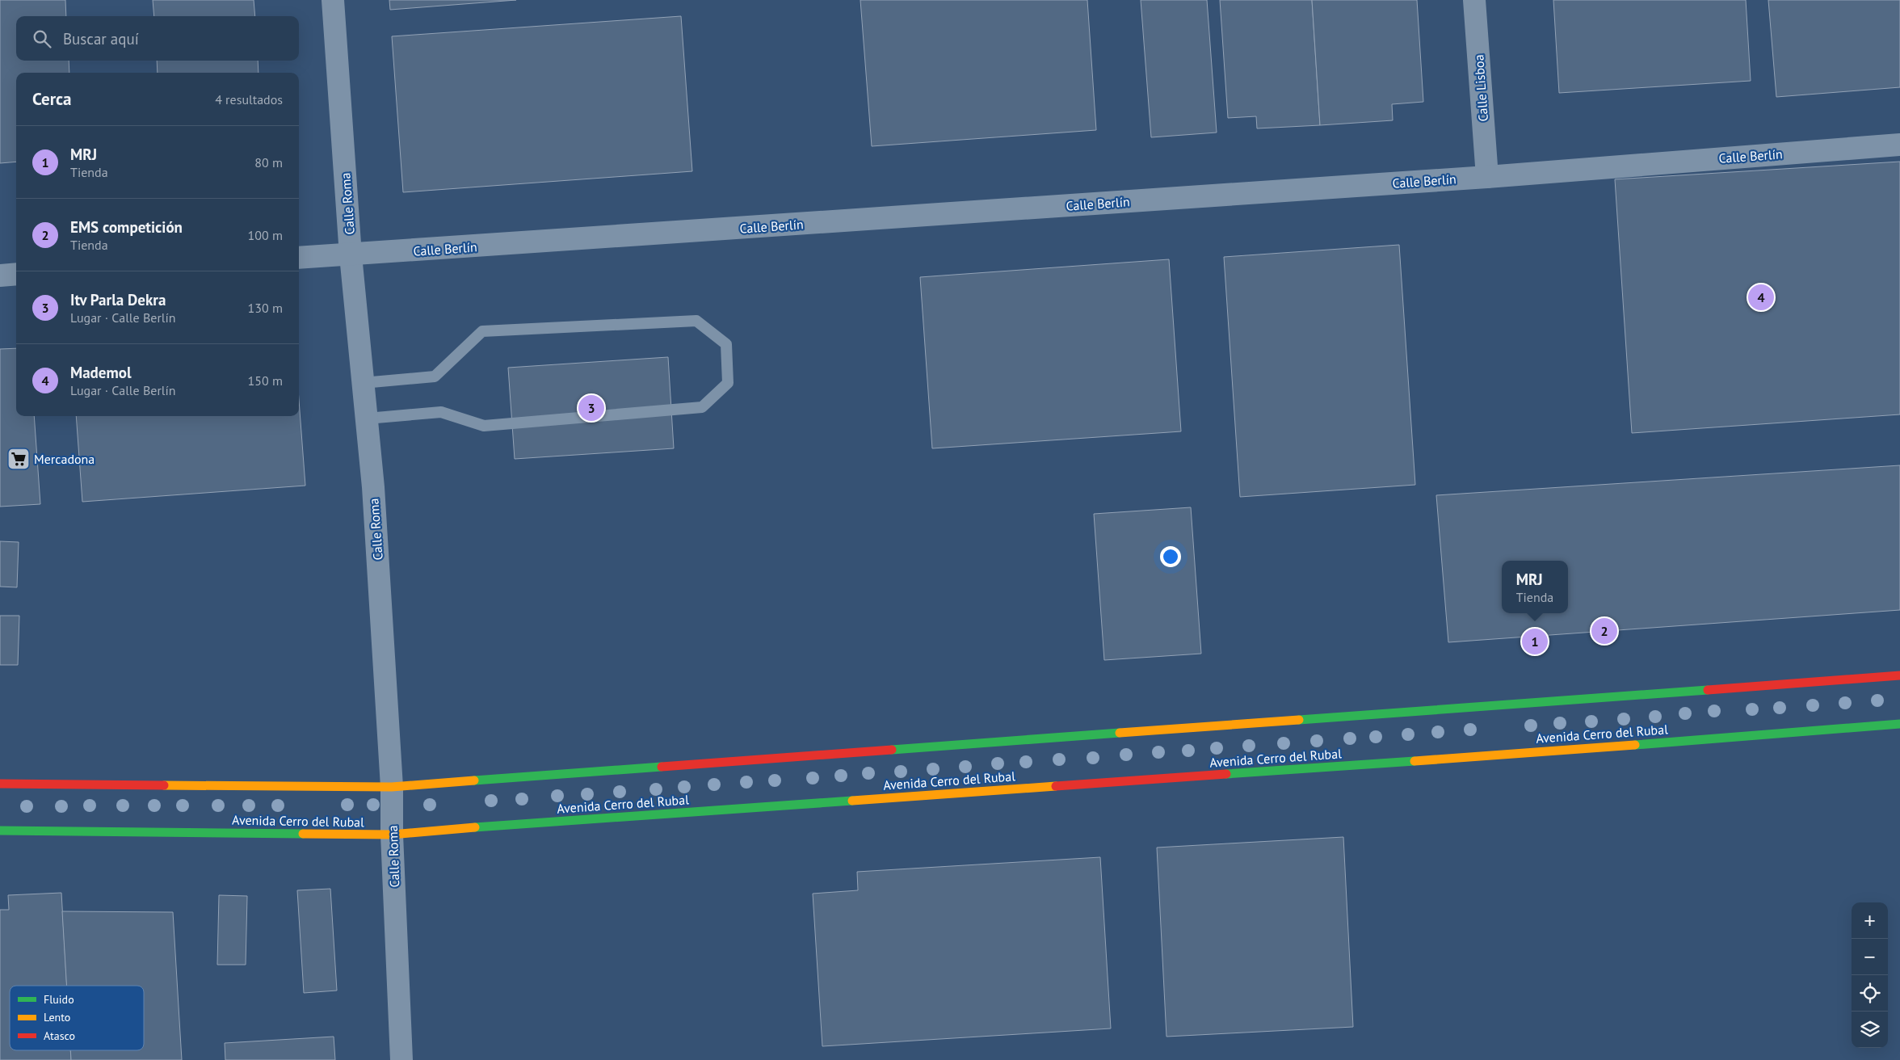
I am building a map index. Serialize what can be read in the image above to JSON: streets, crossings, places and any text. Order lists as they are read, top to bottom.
{
  "streets": {
    "street": [
      "Calle Lisboa",
      "Calle Berlín",
      "Calle Roma",
      "Avenida Cerro del Rubal"
    ]
  },
  "crossings": [
    ["Calle Lisboa", "Calle Berlín"],
    ["Calle Berlín", "Calle Roma"],
    ["Calle Roma", "Avenida Cerro del Rubal"]
  ],
  "places": {
    "supermarket": ["Mercadona"]
  },
  "legend": ["Fluido", "Lento", "Atasco"],
  "page": {
    "search": "Buscar aquí",
    "heading": ["Cerca", "4 resultados"],
    "list": [
      {
        "mark": "1",
        "name": "MRJ",
        "note": "Tienda",
        "value": "80 m"
      },
      {
        "mark": "2",
        "name": "EMS competición",
        "note": "Tienda",
        "value": "100 m"
      },
      {
        "mark": "3",
        "name": "Itv Parla Dekra",
        "note": "Lugar · Calle Berlín",
        "value": "130 m"
      },
      {
        "mark": "4",
        "name": "Mademol",
        "note": "Lugar · Calle Berlín",
        "value": "150 m"
      }
    ],
    "pins": [
      "4",
      "3",
      "2",
      "1"
    ],
    "popup": ["MRJ", "Tienda"],
    "map_buttons": ["+", "−"]
  }
}
